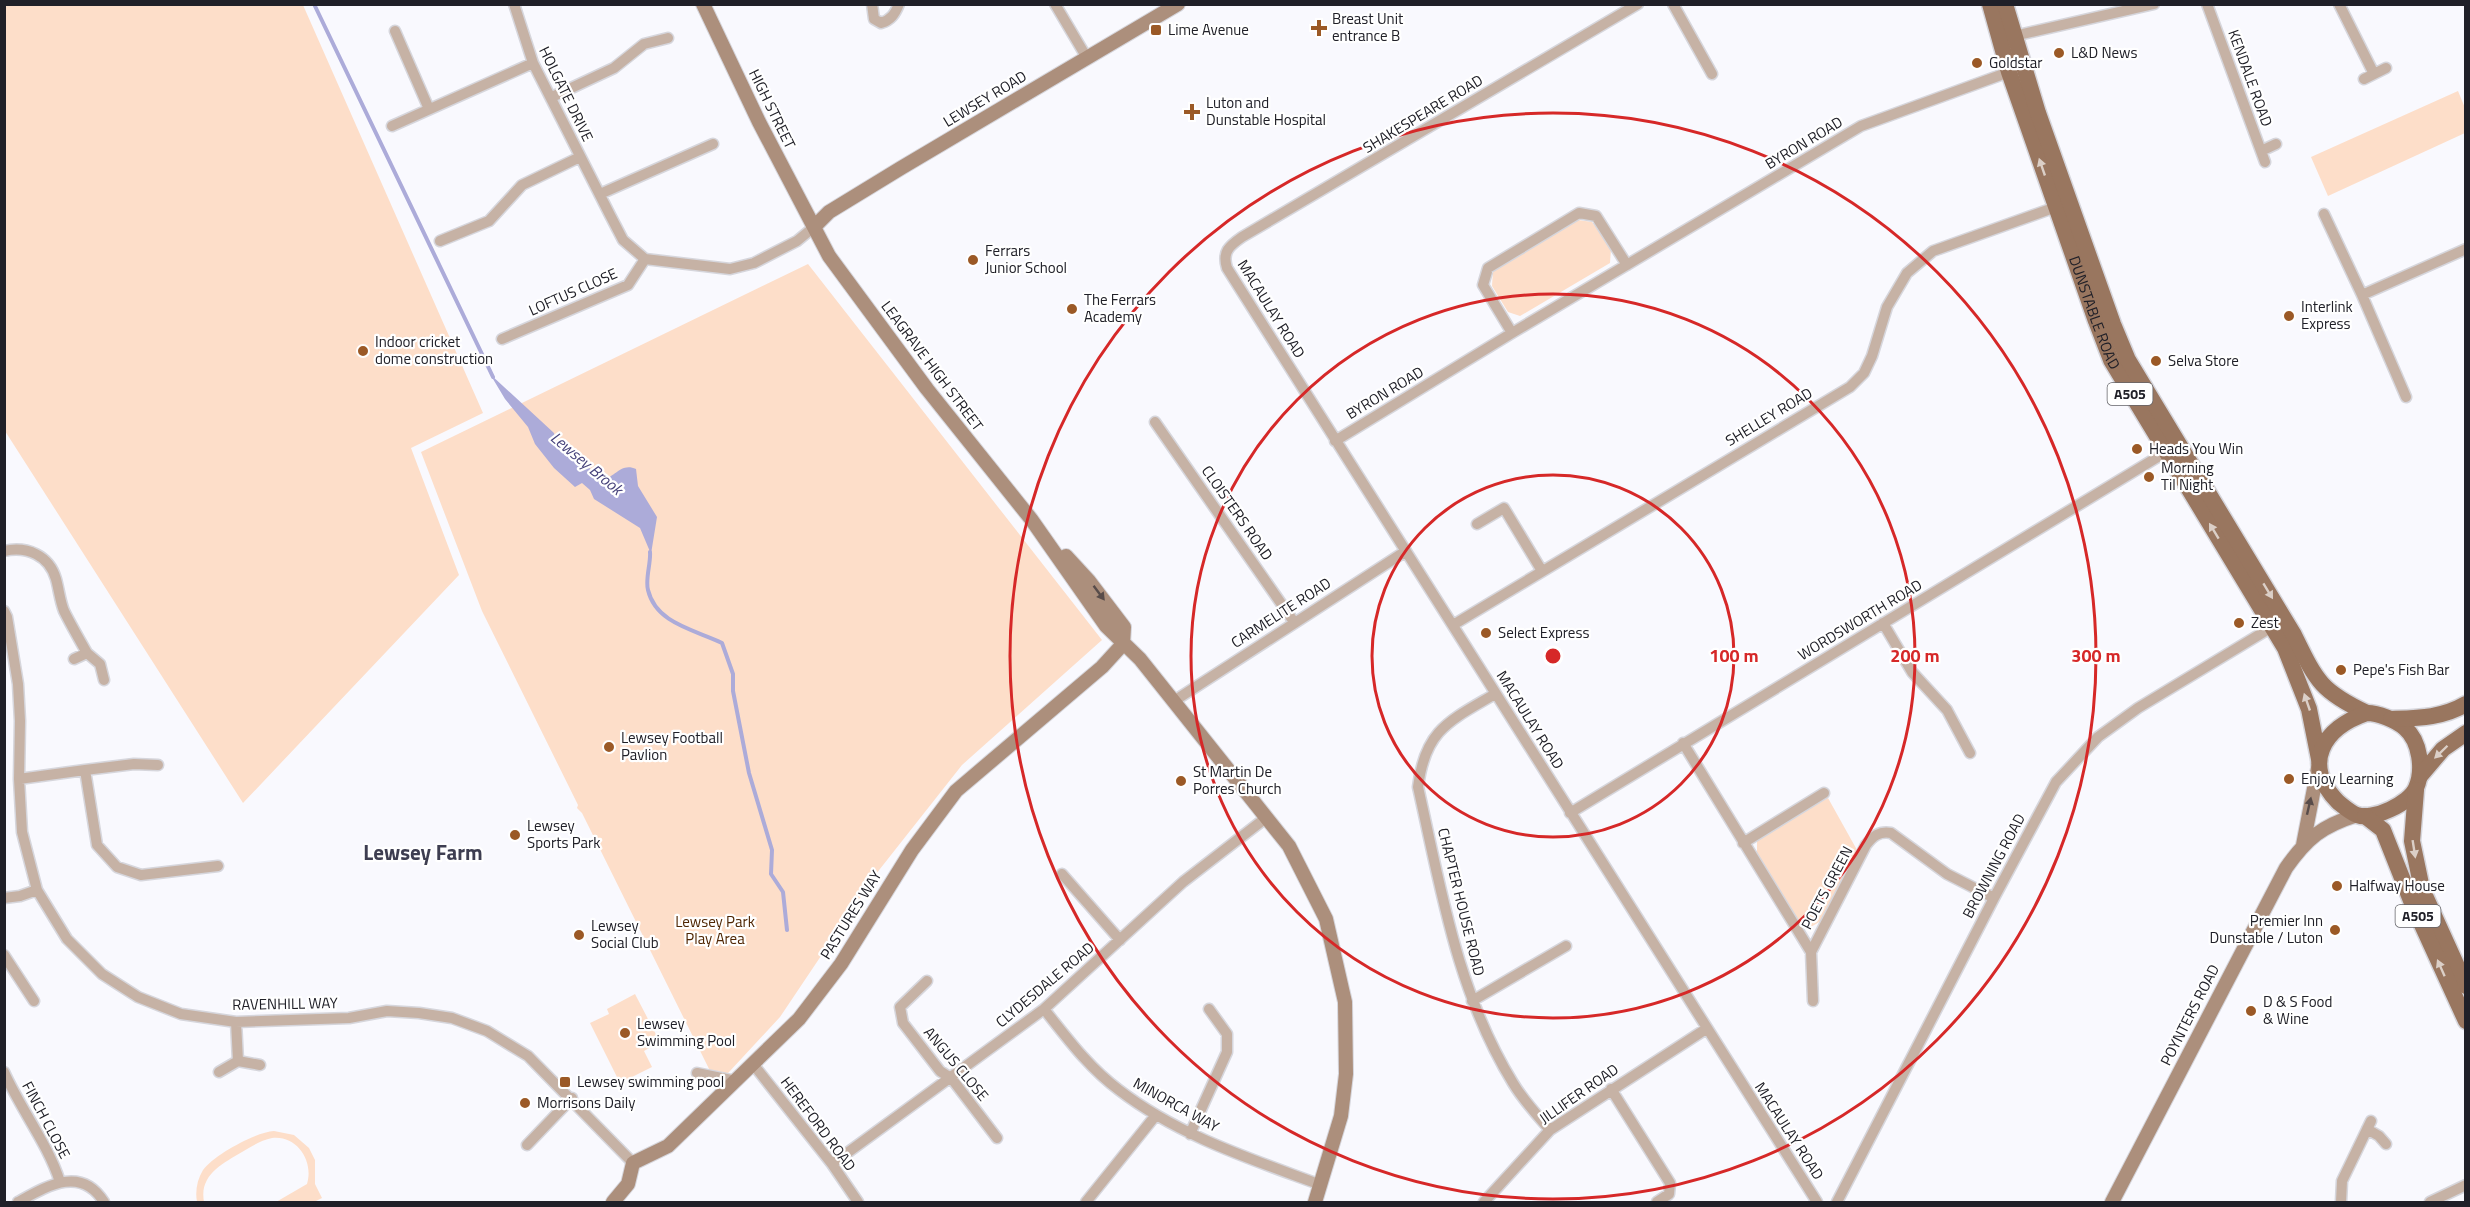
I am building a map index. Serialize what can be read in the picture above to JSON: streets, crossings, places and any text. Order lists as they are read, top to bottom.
{
  "streets": {
    "main road": ["DUNSTABLE ROAD", "A505"],
    "street": [
      "KENDALE ROAD",
      "HOLGATE DRIVE",
      "LEWSEY ROAD",
      "HIGH STREET",
      "SHAKESPEARE ROAD",
      "BYRON ROAD",
      "LOFTUS CLOSE",
      "MACAULAY ROAD",
      "LEAGRAVE HIGH STREET",
      "SHELLEY ROAD",
      "CLOISTERS ROAD",
      "CARMELITE ROAD",
      "WORDSWORTH ROAD",
      "BROWNING ROAD",
      "POETS GREEN",
      "CHAPTER HOUSE ROAD",
      "PASTURES WAY",
      "CLYDESDALE ROAD",
      "RAVENHILL WAY",
      "POYNTERS ROAD",
      "ANGUS CLOSE",
      "JILLIFER ROAD",
      "MINORCA WAY",
      "FINCH CLOSE",
      "HEREFORD ROAD"
    ]
  },
  "crossings": [
    ["HOLGATE DRIVE", "LOFTUS CLOSE"],
    ["LEWSEY ROAD", "HIGH STREET"],
    ["LEWSEY ROAD", "LEAGRAVE HIGH STREET"],
    ["HIGH STREET", "LEAGRAVE HIGH STREET"],
    ["SHAKESPEARE ROAD", "MACAULAY ROAD"],
    ["BYRON ROAD", "MACAULAY ROAD"],
    ["BYRON ROAD", "DUNSTABLE ROAD"],
    ["MACAULAY ROAD", "SHELLEY ROAD"],
    ["MACAULAY ROAD", "CARMELITE ROAD"],
    ["MACAULAY ROAD", "WORDSWORTH ROAD"],
    ["MACAULAY ROAD", "CHAPTER HOUSE ROAD"],
    ["MACAULAY ROAD", "JILLIFER ROAD"],
    ["DUNSTABLE ROAD", "A505"],
    ["DUNSTABLE ROAD", "SHELLEY ROAD"],
    ["DUNSTABLE ROAD", "WORDSWORTH ROAD"],
    ["DUNSTABLE ROAD", "BROWNING ROAD"],
    ["DUNSTABLE ROAD", "POYNTERS ROAD"],
    ["LEAGRAVE HIGH STREET", "CARMELITE ROAD"],
    ["LEAGRAVE HIGH STREET", "PASTURES WAY"],
    ["LEAGRAVE HIGH STREET", "CLYDESDALE ROAD"],
    ["LEAGRAVE HIGH STREET", "MINORCA WAY"],
    ["A505", "POYNTERS ROAD"],
    ["CLOISTERS ROAD", "CARMELITE ROAD"],
    ["WORDSWORTH ROAD", "POETS GREEN"],
    ["BROWNING ROAD", "POETS GREEN"],
    ["CHAPTER HOUSE ROAD", "JILLIFER ROAD"],
    ["PASTURES WAY", "RAVENHILL WAY"],
    ["PASTURES WAY", "HEREFORD ROAD"],
    ["CLYDESDALE ROAD", "ANGUS CLOSE"],
    ["CLYDESDALE ROAD", "MINORCA WAY"],
    ["CLYDESDALE ROAD", "HEREFORD ROAD"]
  ],
  "districts": ["Lewsey Farm"],
  "water": ["Lewsey Brook"],
  "parks": ["Lewsey Park Play Area"],
  "places": {
    "health": ["Breast Unit entrance B", "Luton and Dunstable Hospital"],
    "transit": ["Lime Avenue", "Lewsey swimming pool"],
    "other": [
      "L&D News",
      "Goldstar",
      "Ferrars Junior School",
      "The Ferrars Academy",
      "Interlink Express",
      "Indoor cricket dome construction",
      "Selva Store",
      "Heads You Win",
      "Morning Til Night",
      "Zest",
      "Select Express",
      "Pepe's Fish Bar",
      "Lewsey Football Pavlion",
      "Enjoy Learning",
      "St Martin De Porres Church",
      "Lewsey Sports Park",
      "Halfway House",
      "Premier Inn Dunstable / Luton",
      "Lewsey Social Club",
      "D & S Food & Wine",
      "Lewsey Swimming Pool",
      "Morrisons Daily"
    ]
  },
  "rings": ["100 m", "200 m", "300 m"]
}
